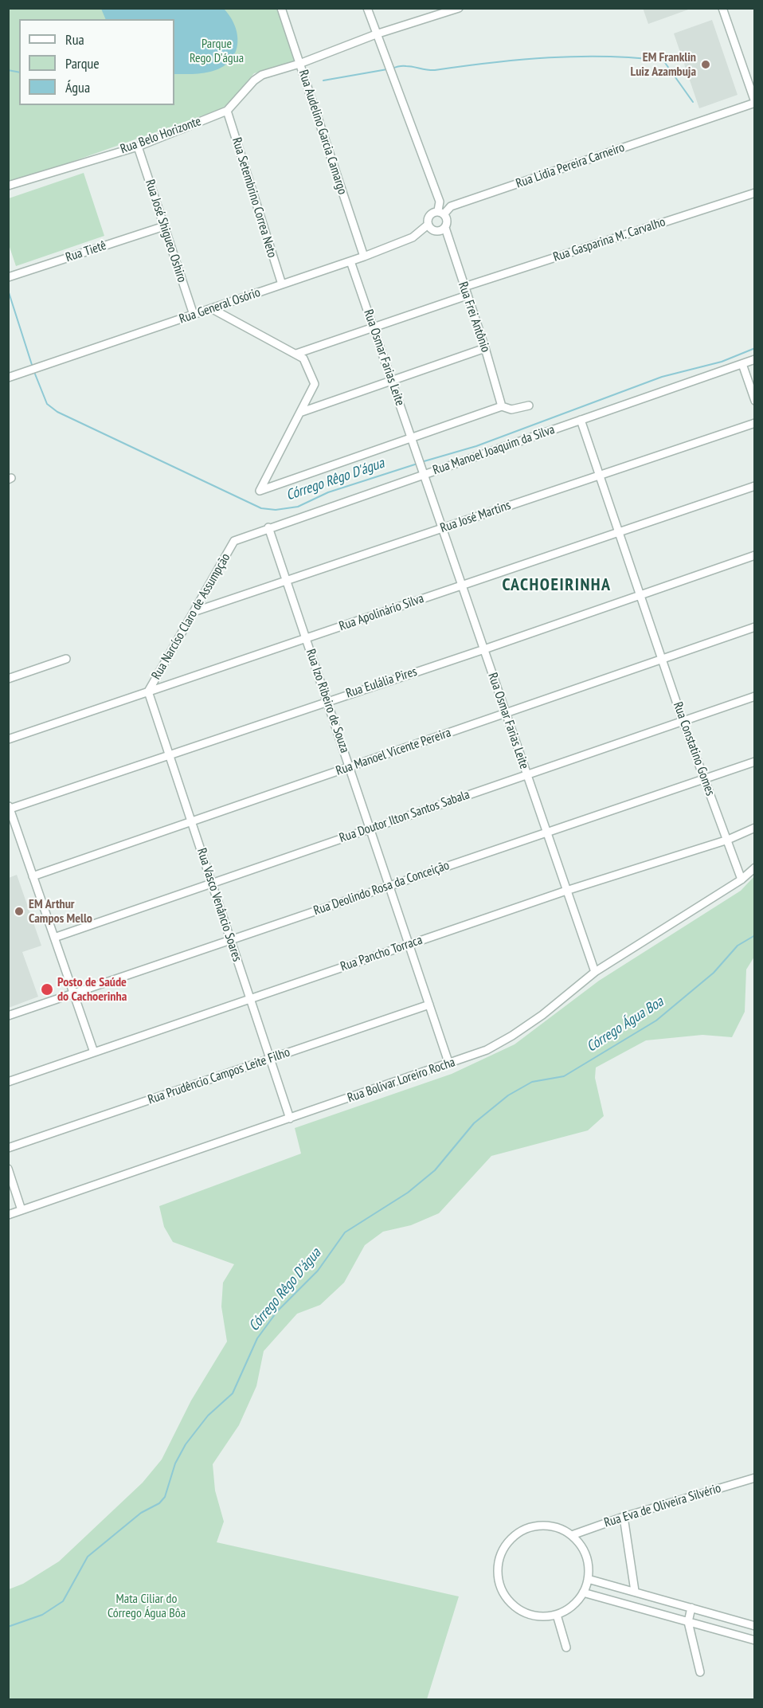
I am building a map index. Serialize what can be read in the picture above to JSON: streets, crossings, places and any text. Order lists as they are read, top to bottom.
{
  "streets": {
    "street": [
      "Rua Audelino Garcia Camargo",
      "Rua Belo Horizonte",
      "Rua Lidia Pereira Carneiro",
      "Rua Setembrino Correa Neto",
      "Rua José Shigueo Oshiro",
      "Rua Gasparina M. Carvalho",
      "Rua Tietê",
      "Rua General Osório",
      "Rua Frei Antônio",
      "Rua Osmar Farias Leite",
      "Rua Manoel Joaquim da Silva",
      "Rua José Martins",
      "Rua Apolinário Silva",
      "Rua Narcíso Claro de Assumpção",
      "Rua Eulália Pires",
      "Rua Izo Ribeiro de Souza",
      "Rua Constatino Gomes",
      "Rua Manoel Vicente Pereira",
      "Rua Doutor Ilton Santos Sabala",
      "Rua Deolindo Rosa da Conceição",
      "Rua Vasco Venâncio Soares",
      "Rua Pancho Torraca",
      "Rua Prudêncio Campos Leite Filho",
      "Rua Bolivar Loreiro Rocha",
      "Rua Eva de Oliveira Silvério"
    ]
  },
  "crossings": [
    ["Rua Audelino Garcia Camargo", "Rua Belo Horizonte"],
    ["Rua Audelino Garcia Camargo", "Rua General Osório"],
    ["Rua Belo Horizonte", "Rua Setembrino Correa Neto"],
    ["Rua Belo Horizonte", "Rua José Shigueo Oshiro"],
    ["Rua Lidia Pereira Carneiro", "Rua General Osório"],
    ["Rua Lidia Pereira Carneiro", "Rua Frei Antônio"],
    ["Rua Setembrino Correa Neto", "Rua General Osório"],
    ["Rua José Shigueo Oshiro", "Rua Tietê"],
    ["Rua José Shigueo Oshiro", "Rua General Osório"],
    ["Rua Gasparina M. Carvalho", "Rua Frei Antônio"],
    ["Rua General Osório", "Rua Frei Antônio"],
    ["Rua General Osório", "Rua Osmar Farias Leite"],
    ["Rua Osmar Farias Leite", "Rua Manoel Joaquim da Silva"],
    ["Rua Osmar Farias Leite", "Rua José Martins"],
    ["Rua Osmar Farias Leite", "Rua Apolinário Silva"],
    ["Rua Osmar Farias Leite", "Rua Eulália Pires"],
    ["Rua Osmar Farias Leite", "Rua Manoel Vicente Pereira"],
    ["Rua Osmar Farias Leite", "Rua Doutor Ilton Santos Sabala"],
    ["Rua Osmar Farias Leite", "Rua Deolindo Rosa da Conceição"],
    ["Rua Osmar Farias Leite", "Rua Pancho Torraca"],
    ["Rua Osmar Farias Leite", "Rua Bolivar Loreiro Rocha"],
    ["Rua Manoel Joaquim da Silva", "Rua Narcíso Claro de Assumpção"],
    ["Rua Manoel Joaquim da Silva", "Rua Izo Ribeiro de Souza"],
    ["Rua José Martins", "Rua Narcíso Claro de Assumpção"],
    ["Rua José Martins", "Rua Izo Ribeiro de Souza"],
    ["Rua Apolinário Silva", "Rua Narcíso Claro de Assumpção"],
    ["Rua Apolinário Silva", "Rua Izo Ribeiro de Souza"],
    ["Rua Apolinário Silva", "Rua Vasco Venâncio Soares"],
    ["Rua Narcíso Claro de Assumpção", "Rua Vasco Venâncio Soares"],
    ["Rua Eulália Pires", "Rua Izo Ribeiro de Souza"],
    ["Rua Eulália Pires", "Rua Constatino Gomes"],
    ["Rua Eulália Pires", "Rua Vasco Venâncio Soares"],
    ["Rua Izo Ribeiro de Souza", "Rua Manoel Vicente Pereira"],
    ["Rua Izo Ribeiro de Souza", "Rua Doutor Ilton Santos Sabala"],
    ["Rua Izo Ribeiro de Souza", "Rua Deolindo Rosa da Conceição"],
    ["Rua Izo Ribeiro de Souza", "Rua Pancho Torraca"],
    ["Rua Izo Ribeiro de Souza", "Rua Prudêncio Campos Leite Filho"],
    ["Rua Izo Ribeiro de Souza", "Rua Bolivar Loreiro Rocha"],
    ["Rua Constatino Gomes", "Rua Manoel Vicente Pereira"],
    ["Rua Constatino Gomes", "Rua Doutor Ilton Santos Sabala"],
    ["Rua Constatino Gomes", "Rua Deolindo Rosa da Conceição"],
    ["Rua Constatino Gomes", "Rua Pancho Torraca"],
    ["Rua Constatino Gomes", "Rua Bolivar Loreiro Rocha"],
    ["Rua Manoel Vicente Pereira", "Rua Vasco Venâncio Soares"],
    ["Rua Doutor Ilton Santos Sabala", "Rua Vasco Venâncio Soares"],
    ["Rua Deolindo Rosa da Conceição", "Rua Vasco Venâncio Soares"],
    ["Rua Vasco Venâncio Soares", "Rua Pancho Torraca"],
    ["Rua Vasco Venâncio Soares", "Rua Prudêncio Campos Leite Filho"],
    ["Rua Vasco Venâncio Soares", "Rua Bolivar Loreiro Rocha"]
  ],
  "districts": ["CACHOEIRINHA"],
  "water": ["Córrego Rêgo D'água", "Córrego Água Boa"],
  "parks": ["Parque Rego D'água", "Mata Ciliar do Córrego Água Bôa"],
  "places": ["EM Franklin Luiz Azambuja", "EM Arthur Campos Mello", "Posto de Saúde do Cachoerinha"],
  "legend": ["Rua", "Parque", "Água"]
}
